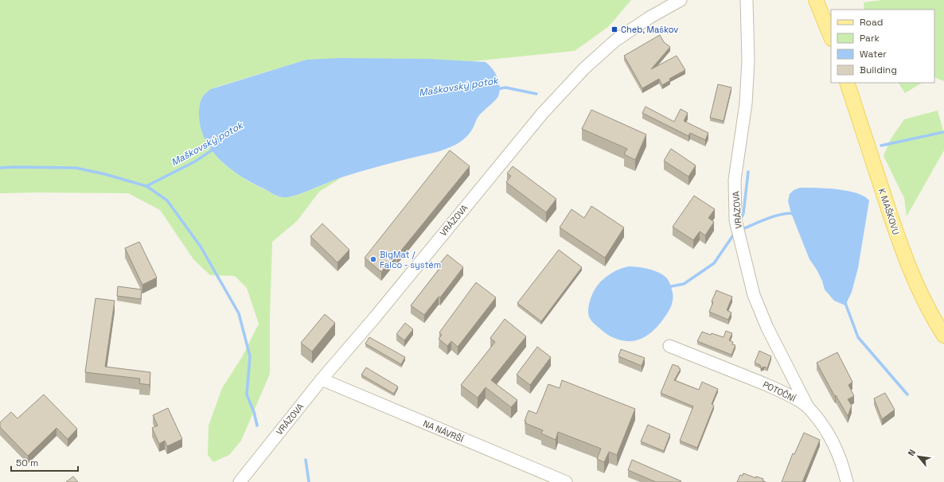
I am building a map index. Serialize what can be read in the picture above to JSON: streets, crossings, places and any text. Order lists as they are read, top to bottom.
{
  "streets": {
    "main road": ["K MAŠKOVU"],
    "street": ["VRÁZOVA", "POTOČNÍ", "NA NÁVRŠÍ"]
  },
  "crossings": [
    ["VRÁZOVA", "POTOČNÍ"],
    ["VRÁZOVA", "NA NÁVRŠÍ"]
  ],
  "water": ["Maškovský potok"],
  "places": {
    "transit": ["Cheb, Maškov"],
    "other": ["BigMat / Falco - systém"]
  },
  "legend": [
    "Road",
    "Park",
    "Water",
    "Building"
  ],
  "scale_bar": "50 m",
  "north": "top left"
}
